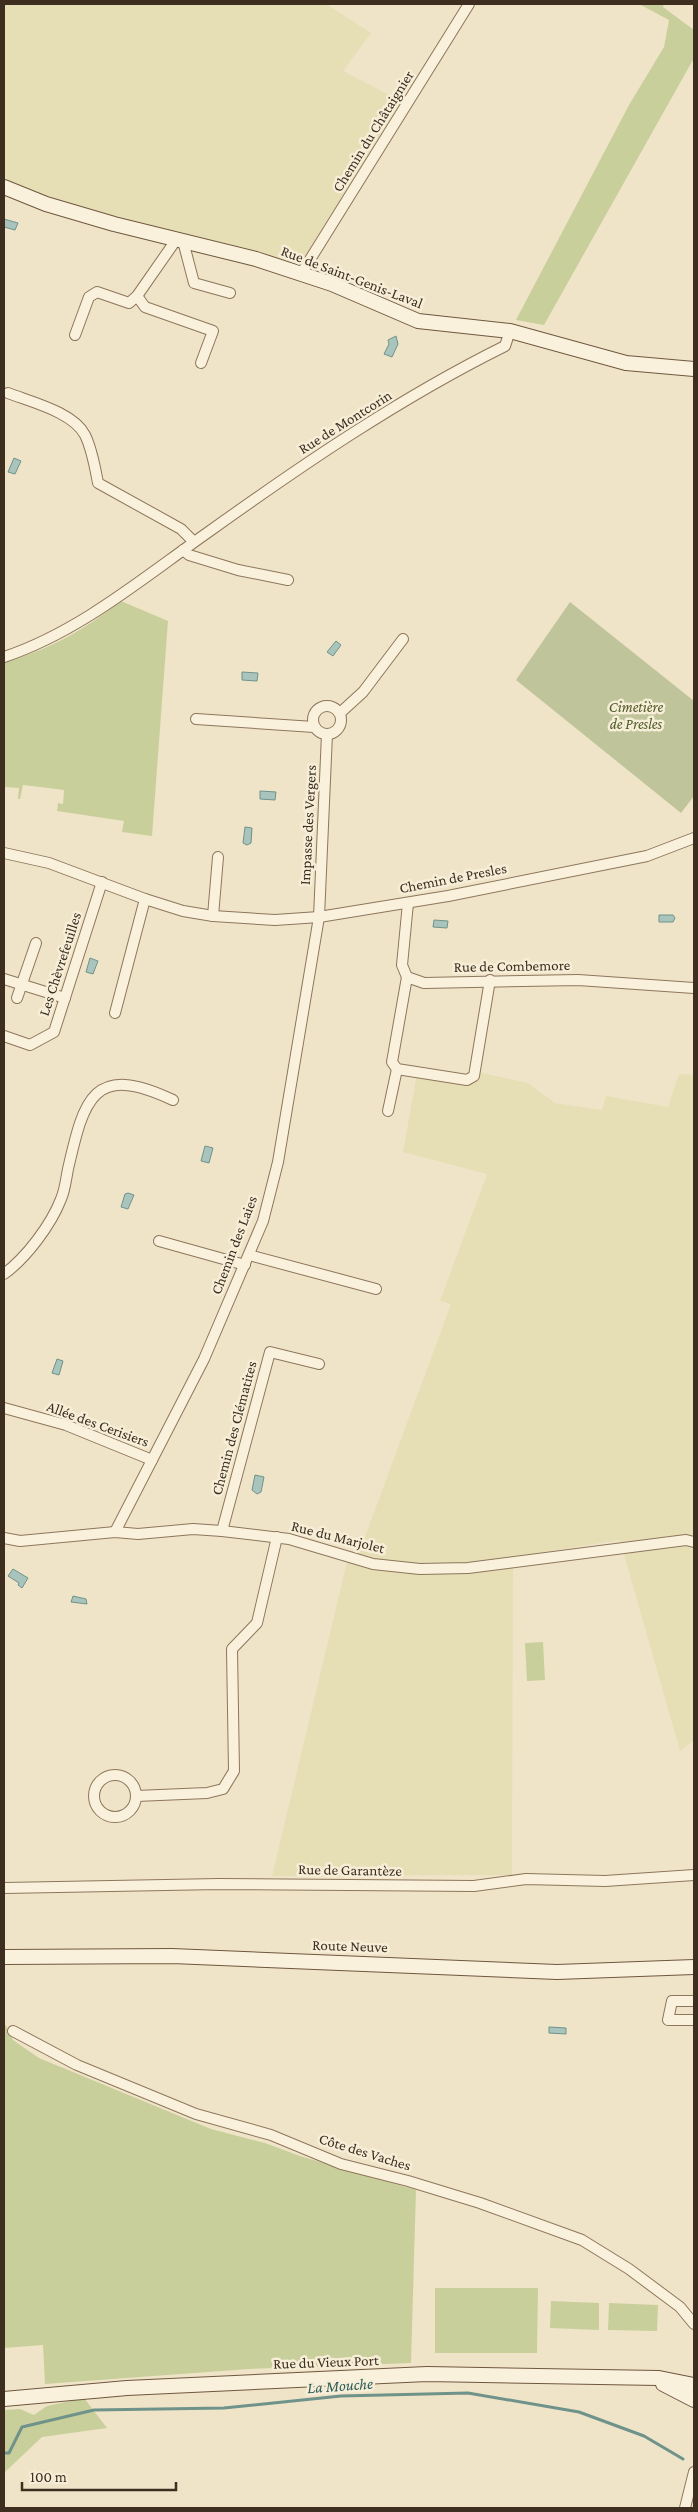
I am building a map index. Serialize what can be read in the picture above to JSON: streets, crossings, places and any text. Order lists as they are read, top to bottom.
{
  "streets": {
    "street": [
      "Chemin du Châtaignier",
      "Rue de Saint-Genis-Laval",
      "Rue de Montcorin",
      "Impasse des Vergers",
      "Chemin de Presles",
      "Les Chèvrefeuilles",
      "Rue de Combemore",
      "Chemin des Laies",
      "Allée des Cerisiers",
      "Chemin des Clématites",
      "Rue du Marjolet",
      "Rue de Garantèze",
      "Route Neuve",
      "Côte des Vaches",
      "Rue du Vieux Port"
    ]
  },
  "crossings": [
    ["Chemin du Châtaignier", "Rue de Saint-Genis-Laval"],
    ["Rue de Saint-Genis-Laval", "Rue de Montcorin"],
    ["Impasse des Vergers", "Chemin de Presles"],
    ["Impasse des Vergers", "Chemin des Laies"],
    ["Chemin de Presles", "Les Chèvrefeuilles"],
    ["Chemin de Presles", "Chemin des Laies"],
    ["Chemin des Laies", "Allée des Cerisiers"],
    ["Chemin des Laies", "Rue du Marjolet"],
    ["Chemin des Clématites", "Rue du Marjolet"]
  ],
  "water": ["La Mouche"],
  "parks": ["Cimetière de Presles"],
  "scale_bar": "100 m"
}
